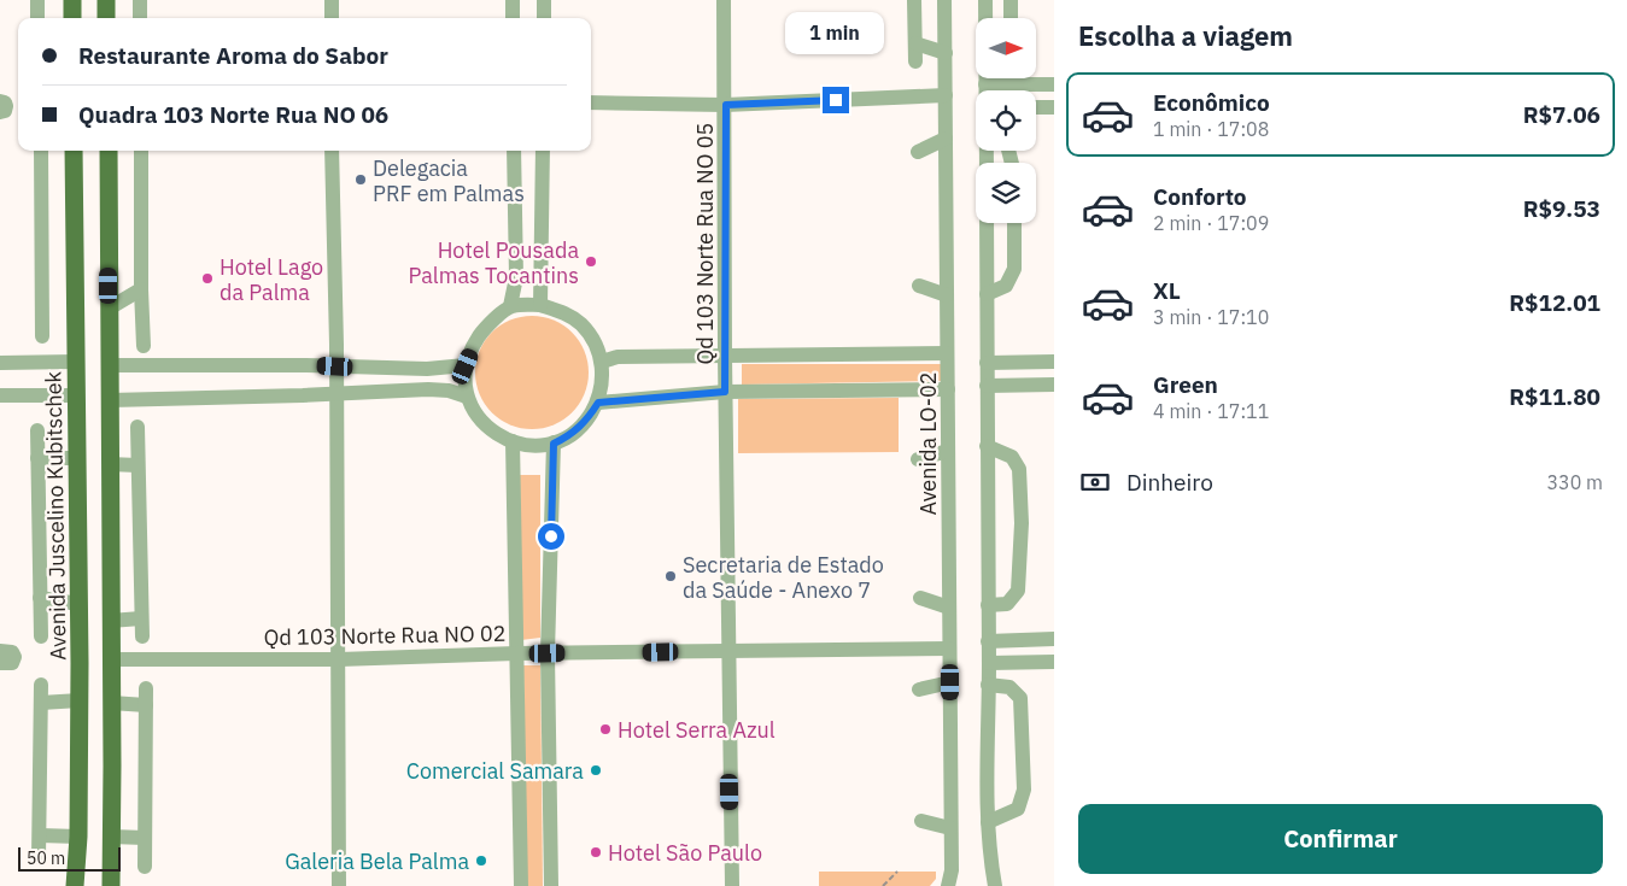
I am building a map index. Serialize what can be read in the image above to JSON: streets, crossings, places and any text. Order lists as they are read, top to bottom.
{
  "streets": {
    "main road": ["Avenida Juscelino Kubitschek"],
    "street": ["Qd 103 Norte Rua NO 05", "Avenida LO-02", "Qd 103 Norte Rua NO 02"]
  },
  "crossings": [
    ["Qd 103 Norte Rua NO 05", "Qd 103 Norte Rua NO 02"],
    ["Avenida LO-02", "Qd 103 Norte Rua NO 02"]
  ],
  "places": [
    "Delegacia PRF em Palmas",
    "Hotel Pousada Palmas Tocantins",
    "Hotel Lago da Palma",
    "Secretaria de Estado da Saúde - Anexo 7",
    "Hotel Serra Azul",
    "Comercial Samara",
    "Hotel São Paulo",
    "Galeria Bela Palma"
  ],
  "scale_bar": "50 m",
  "north": "right",
  "page": {
    "heading": "Escolha a viagem",
    "bubble": "1 min",
    "banner": ["Restaurante Aroma do Sabor", "Quadra 103 Norte Rua NO 06"],
    "list": [
      {
        "name": "Econômico",
        "note": "1 min · 17:08",
        "value": "R$7.06"
      },
      {
        "name": "Conforto",
        "note": "2 min · 17:09",
        "value": "R$9.53"
      },
      {
        "name": "XL",
        "note": "3 min · 17:10",
        "value": "R$12.01"
      },
      {
        "name": "Green",
        "note": "4 min · 17:11",
        "value": "R$11.80"
      }
    ],
    "pay": ["Dinheiro", "330 m"],
    "buttons": "Confirmar",
    "scale": "50 m"
  }
}
